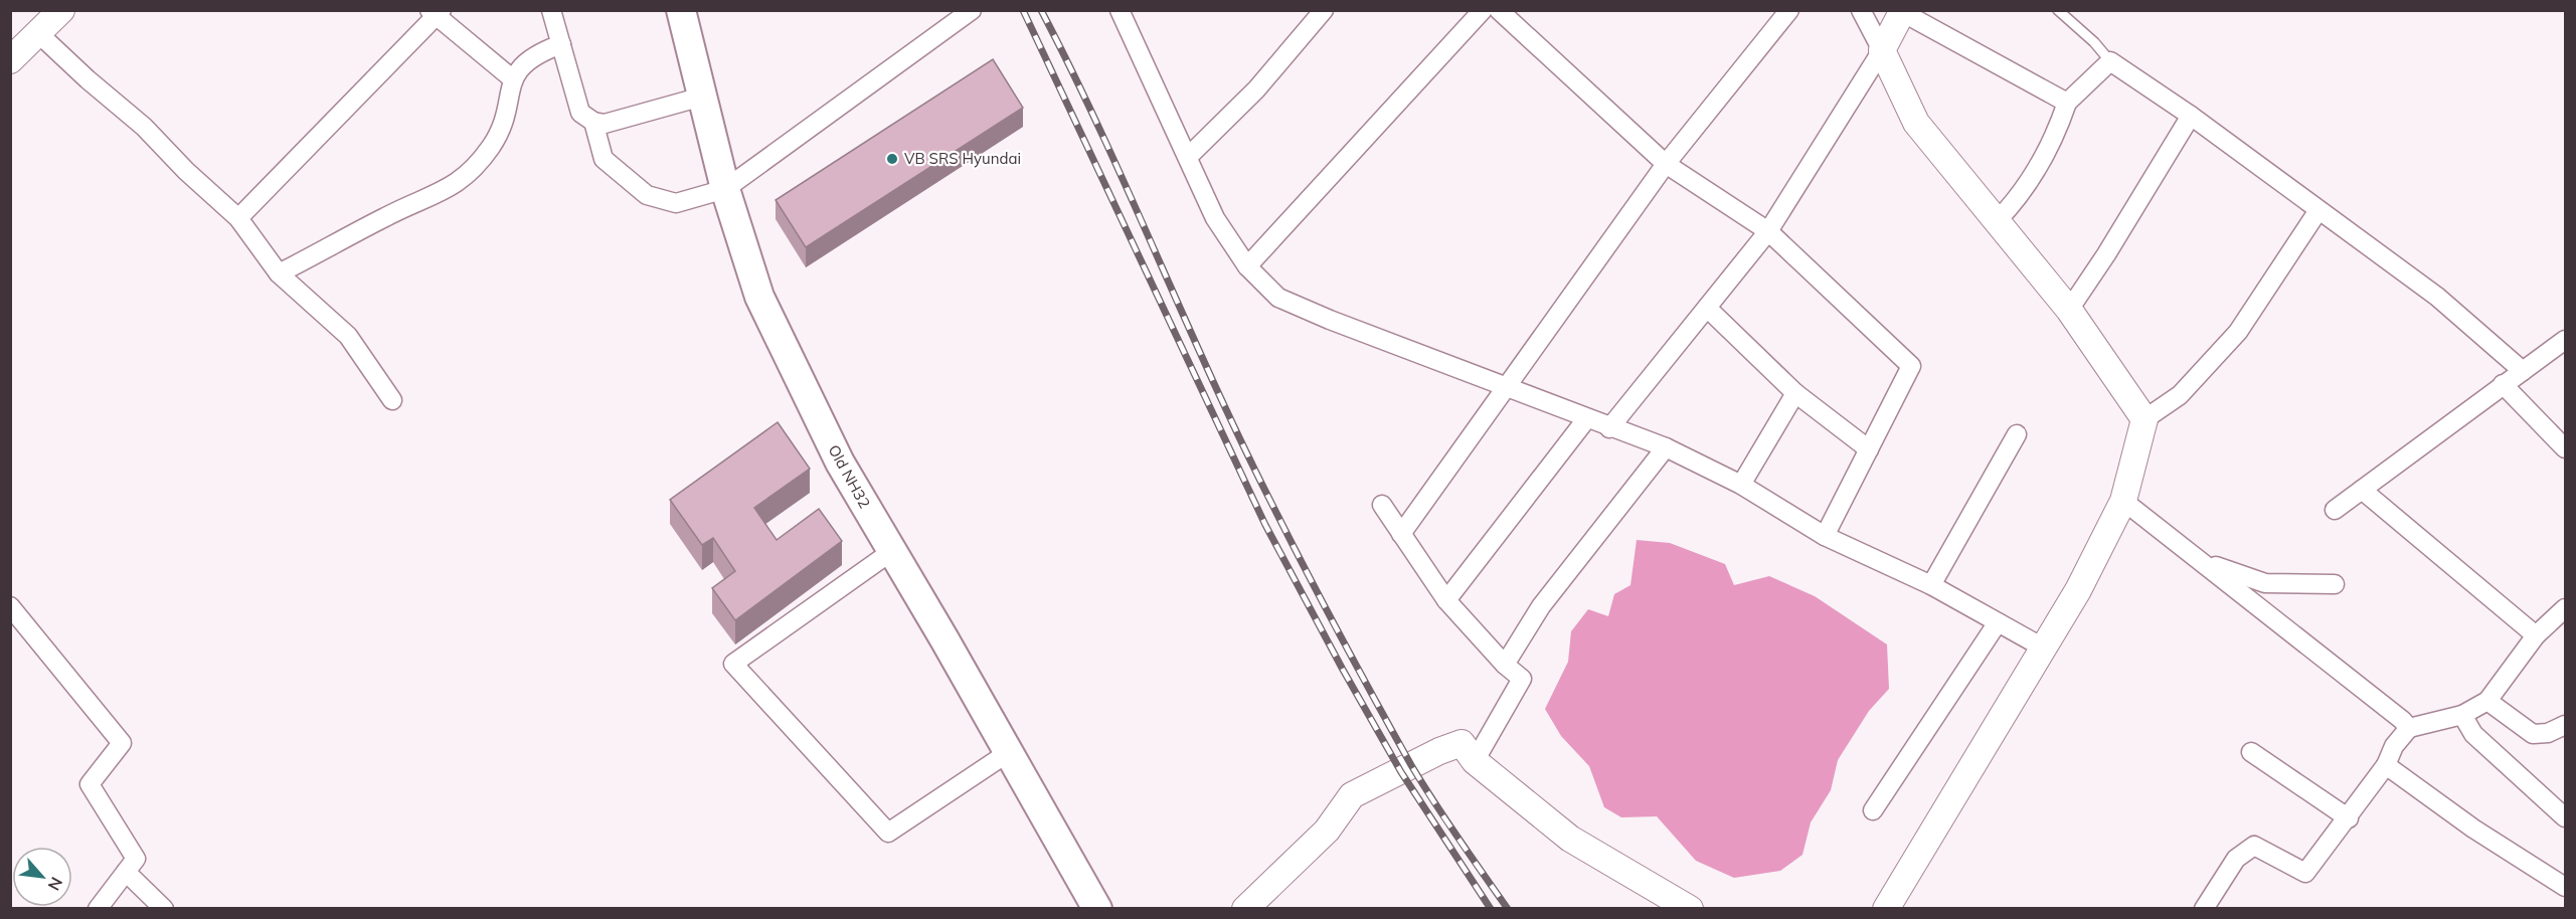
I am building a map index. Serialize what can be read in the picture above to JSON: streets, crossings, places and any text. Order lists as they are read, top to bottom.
{
  "streets": {
    "main road": ["Old NH32"]
  },
  "places": ["VB SRS Hyundai"],
  "north": "bottom right"
}
